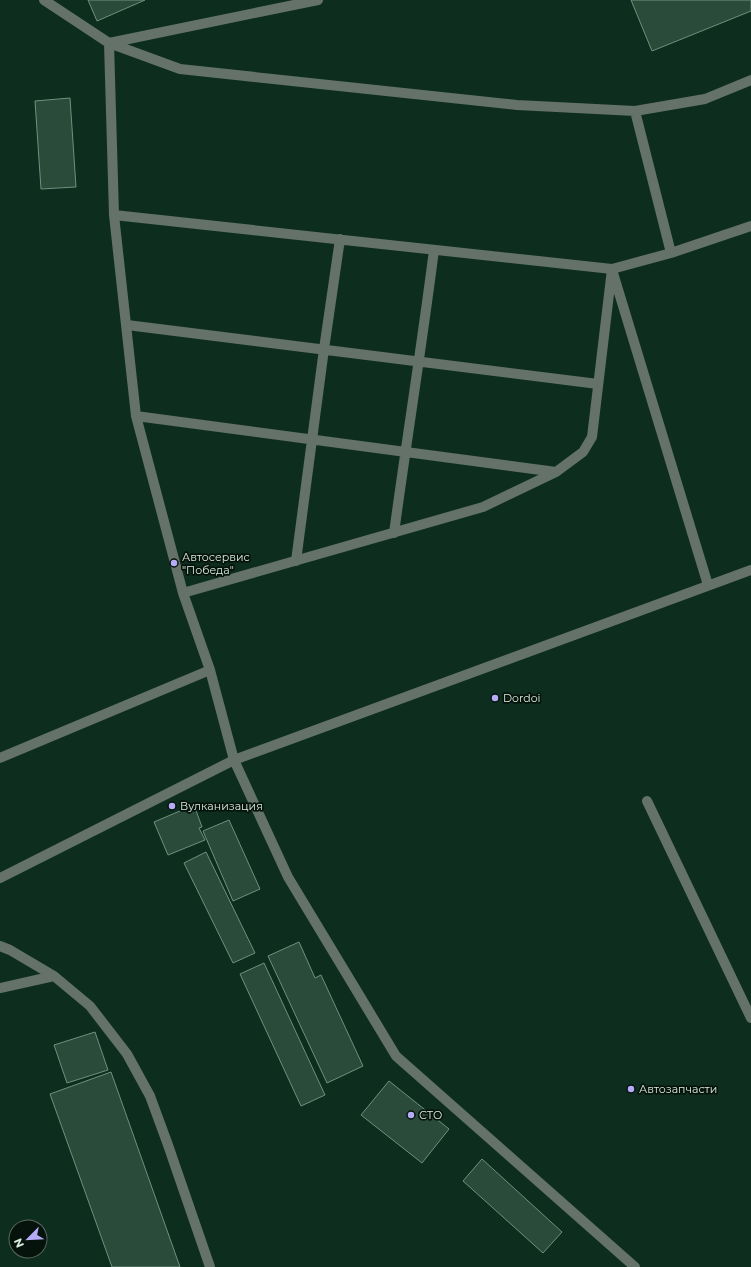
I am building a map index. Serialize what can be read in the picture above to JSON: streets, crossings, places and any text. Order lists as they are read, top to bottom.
{
  "places": [
    "Автосервис \"Победа\"",
    "Dordoi",
    "Вулканизация",
    "Автозапчасти",
    "СТО"
  ],
  "north": "bottom left"
}
